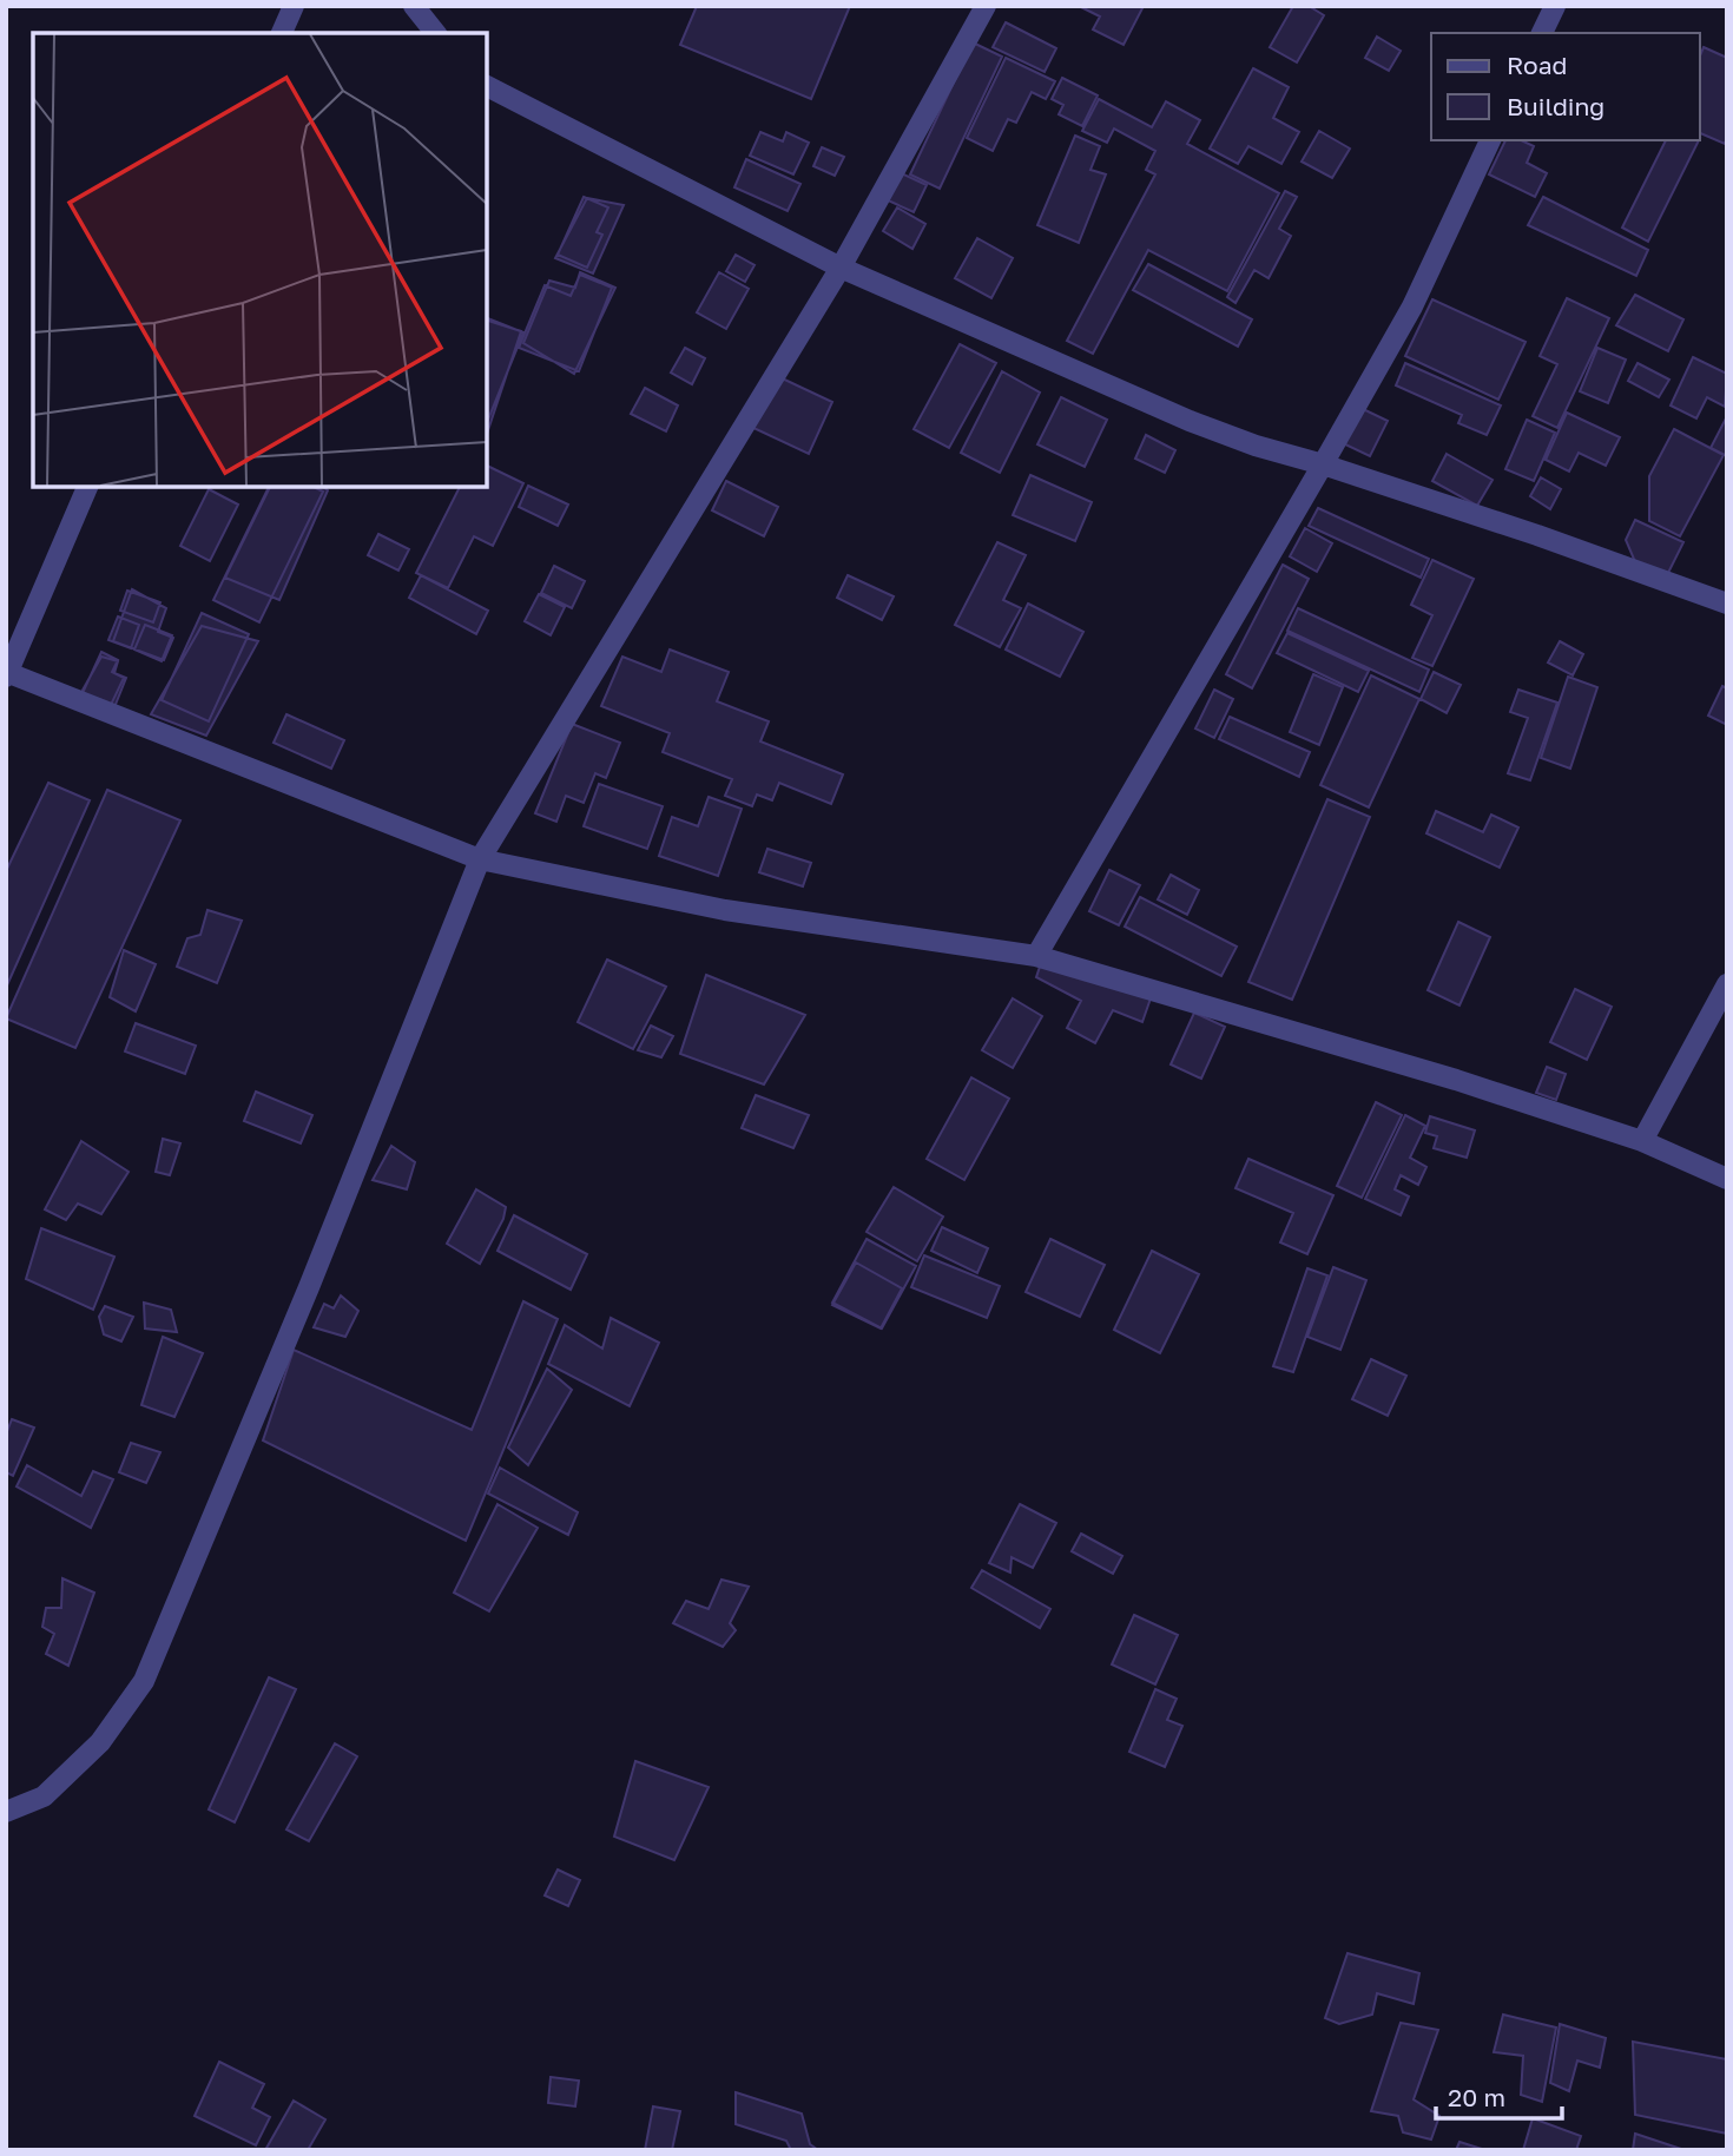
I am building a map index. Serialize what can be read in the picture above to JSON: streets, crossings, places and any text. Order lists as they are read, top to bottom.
{
  "legend": ["Road", "Building"],
  "scale_bar": "20 m"
}
